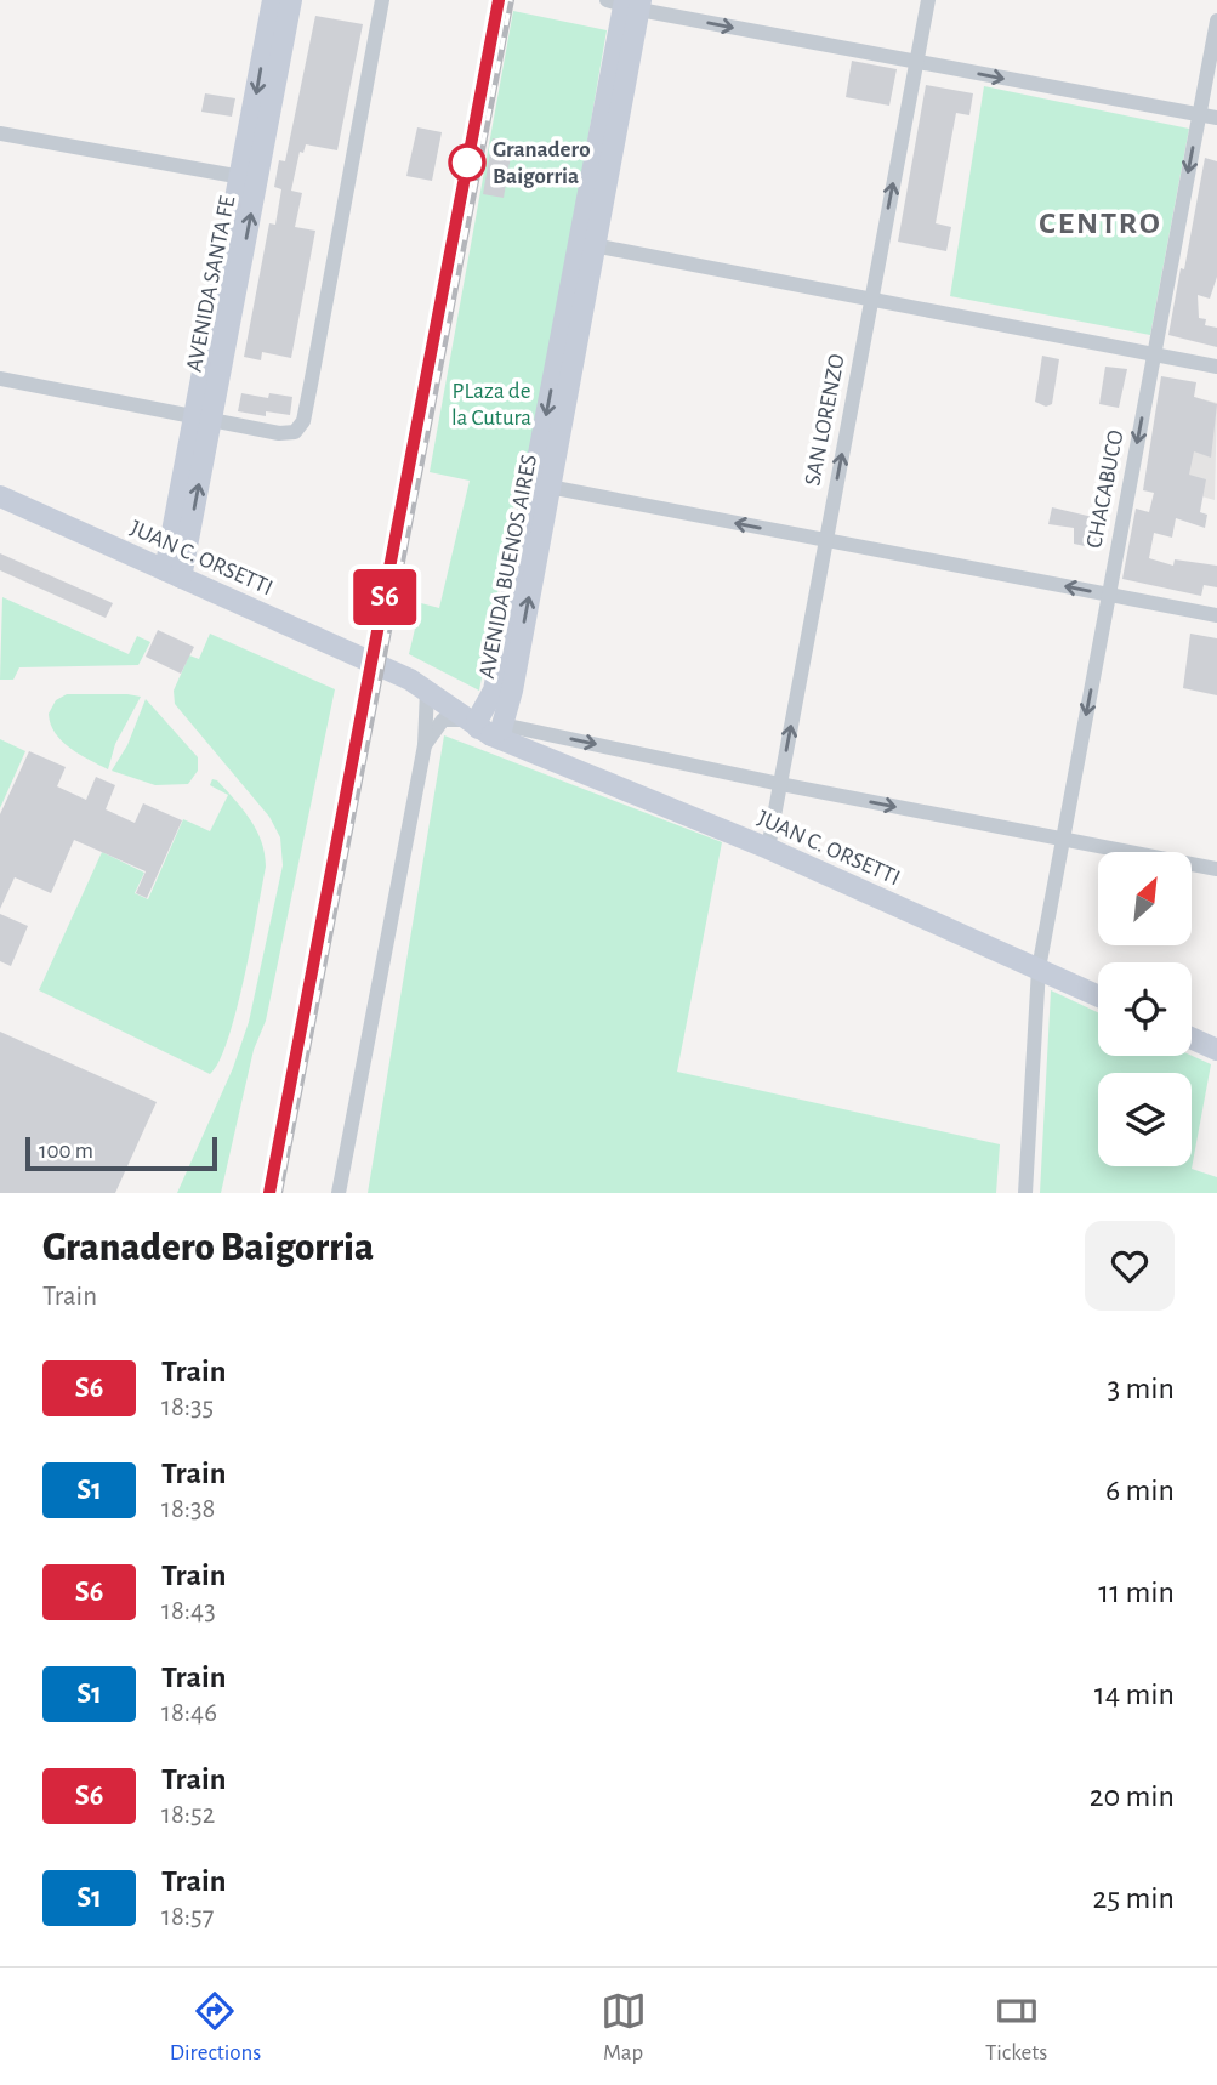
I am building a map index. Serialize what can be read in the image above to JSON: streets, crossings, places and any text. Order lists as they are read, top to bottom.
{
  "streets": {
    "main road": ["AVENIDA SANTA FE", "JUAN C. ORSETTI", "AVENIDA BUENOS AIRES"],
    "street": ["SAN LORENZO", "CHACABUCO"]
  },
  "crossings": [
    ["AVENIDA SANTA FE", "JUAN C. ORSETTI"],
    ["SAN LORENZO", "JUAN C. ORSETTI"],
    ["CHACABUCO", "JUAN C. ORSETTI"],
    ["JUAN C. ORSETTI", "AVENIDA BUENOS AIRES"]
  ],
  "one_way": ["SAN LORENZO", "CHACABUCO"],
  "districts": ["CENTRO"],
  "parks": ["PLaza de la Cutura"],
  "places": ["Granadero Baigorria"],
  "scale_bar": "100 m",
  "north": "top right",
  "page": {
    "on_map": "S6",
    "scale": "100 m",
    "heading": ["Granadero Baigorria", "Train"],
    "list": [
      {
        "mark": "S6",
        "name": "Train",
        "note": "18:35",
        "value": "3 min"
      },
      {
        "mark": "S1",
        "name": "Train",
        "note": "18:38",
        "value": "6 min"
      },
      {
        "mark": "S6",
        "name": "Train",
        "note": "18:43",
        "value": "11 min"
      },
      {
        "mark": "S1",
        "name": "Train",
        "note": "18:46",
        "value": "14 min"
      },
      {
        "mark": "S6",
        "name": "Train",
        "note": "18:52",
        "value": "20 min"
      },
      {
        "mark": "S1",
        "name": "Train",
        "note": "18:57",
        "value": "25 min"
      }
    ],
    "tabs": ["Directions", "Map", "Tickets"]
  }
}
